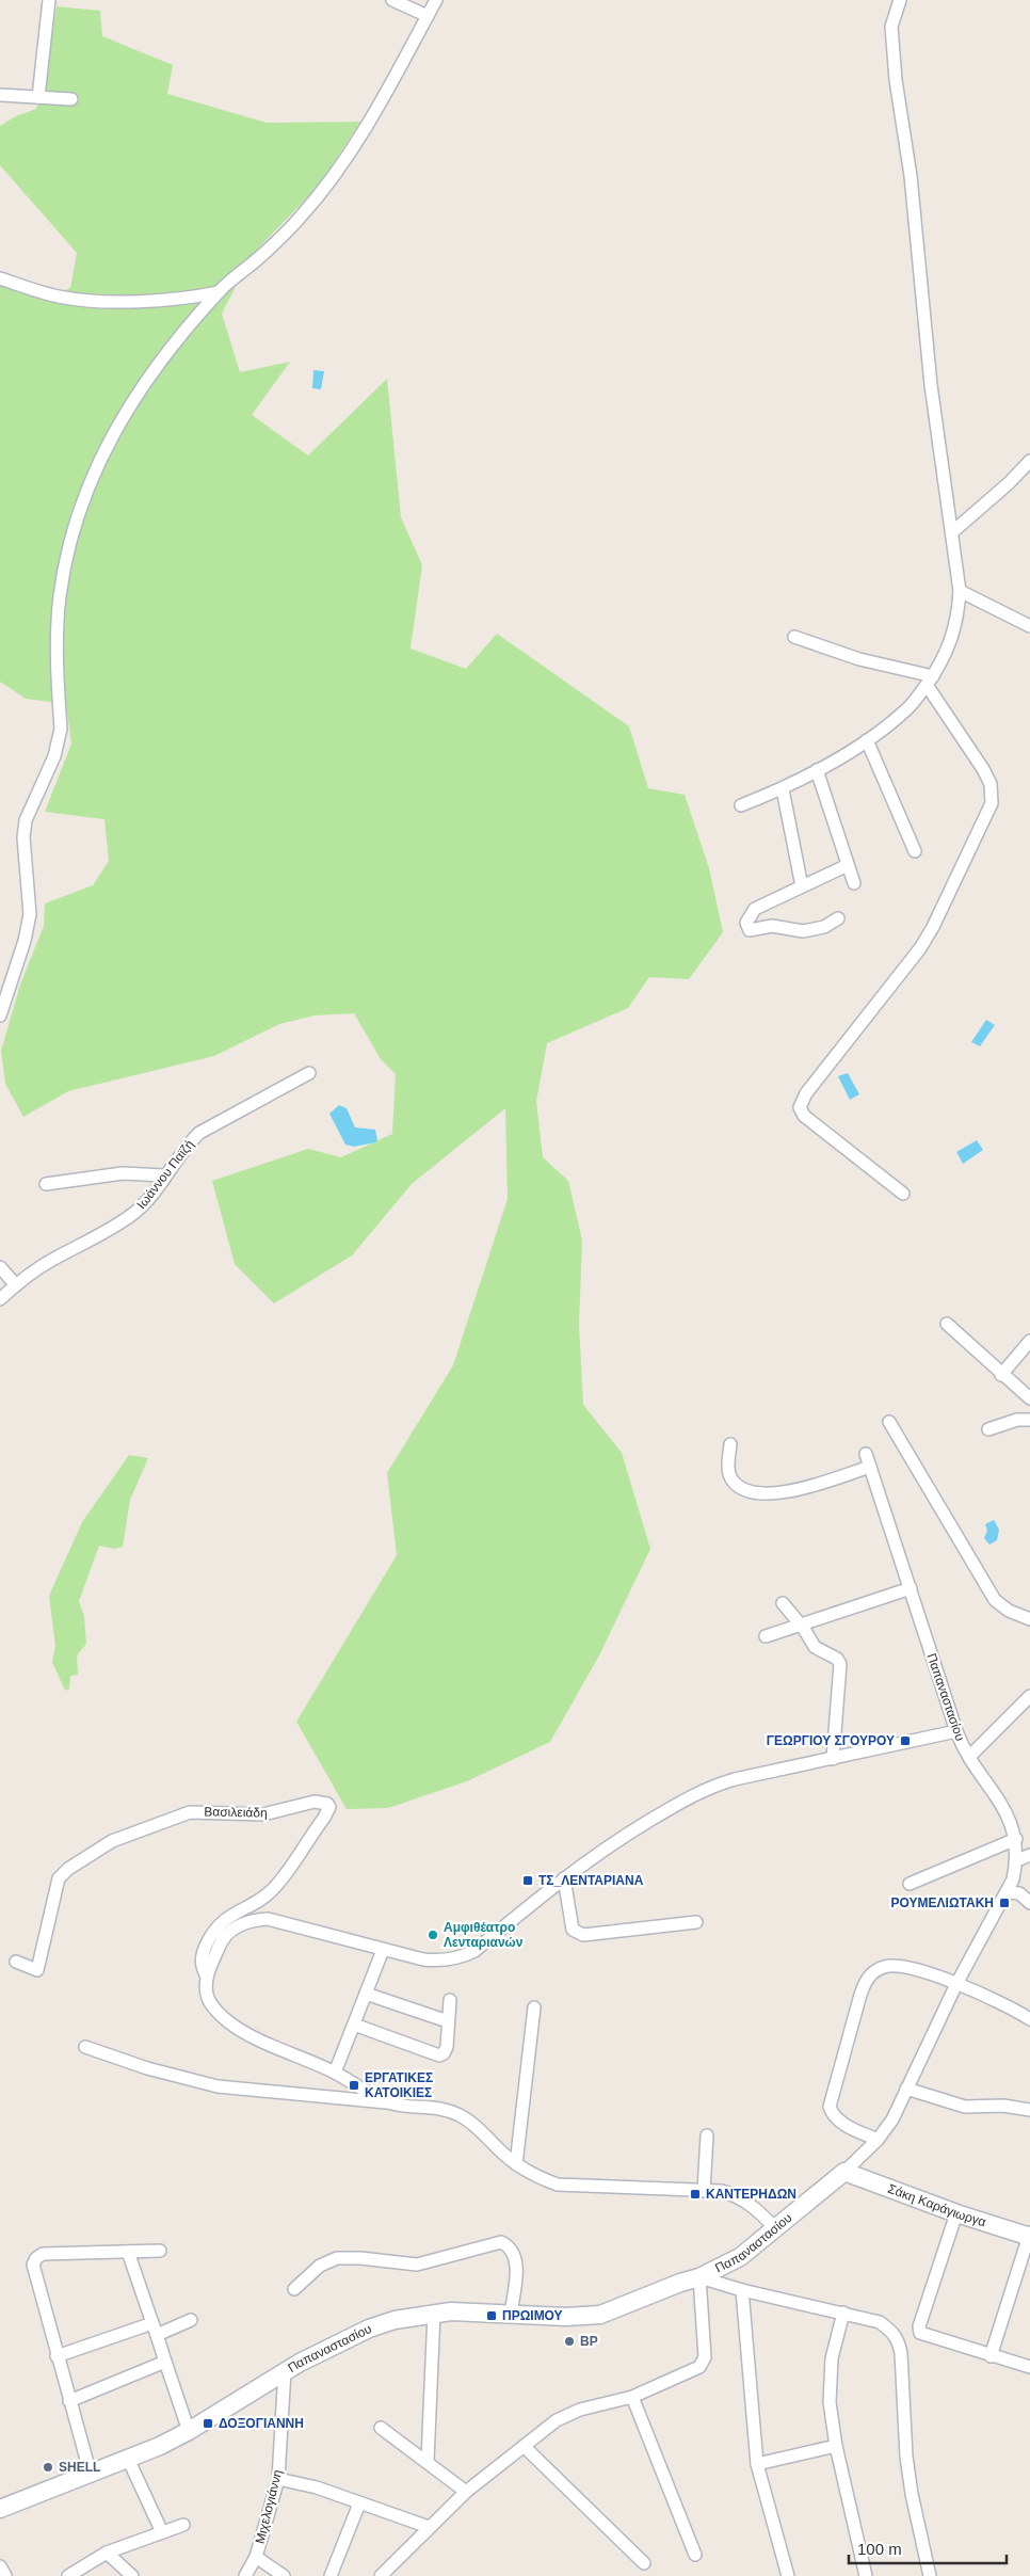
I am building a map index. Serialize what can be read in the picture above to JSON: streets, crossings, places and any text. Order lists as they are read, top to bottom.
{
  "streets": {
    "street": [
      "Ιωάννου Παϊζή",
      "Παπαναστασίου",
      "Βασιλειάδη",
      "Σάκη Καράγιωργα",
      "Μιχελογιάννη"
    ]
  },
  "crossings": [
    ["Παπαναστασίου", "Σάκη Καράγιωργα"],
    ["Παπαναστασίου", "Μιχελογιάννη"]
  ],
  "places": {
    "transit": [
      "ΓΕΩΡΓΙΟΥ ΣΓΟΥΡΟΥ",
      "ΤΣ_ΛΕΝΤΑΡΙΑΝΑ",
      "ΡΟΥΜΕΛΙΩΤΑΚΗ",
      "ΕΡΓΑΤΙΚΕΣ ΚΑΤΟΙΚΙΕΣ",
      "ΚΑΝΤΕΡΗΔΩΝ",
      "ΠΡΩΙΜΟΥ",
      "ΔΟΞΟΓΙΑΝΝΗ"
    ],
    "other": ["Αμφιθέατρο Λενταριανών", "BP", "SHELL"]
  },
  "scale_bar": "100 m"
}
